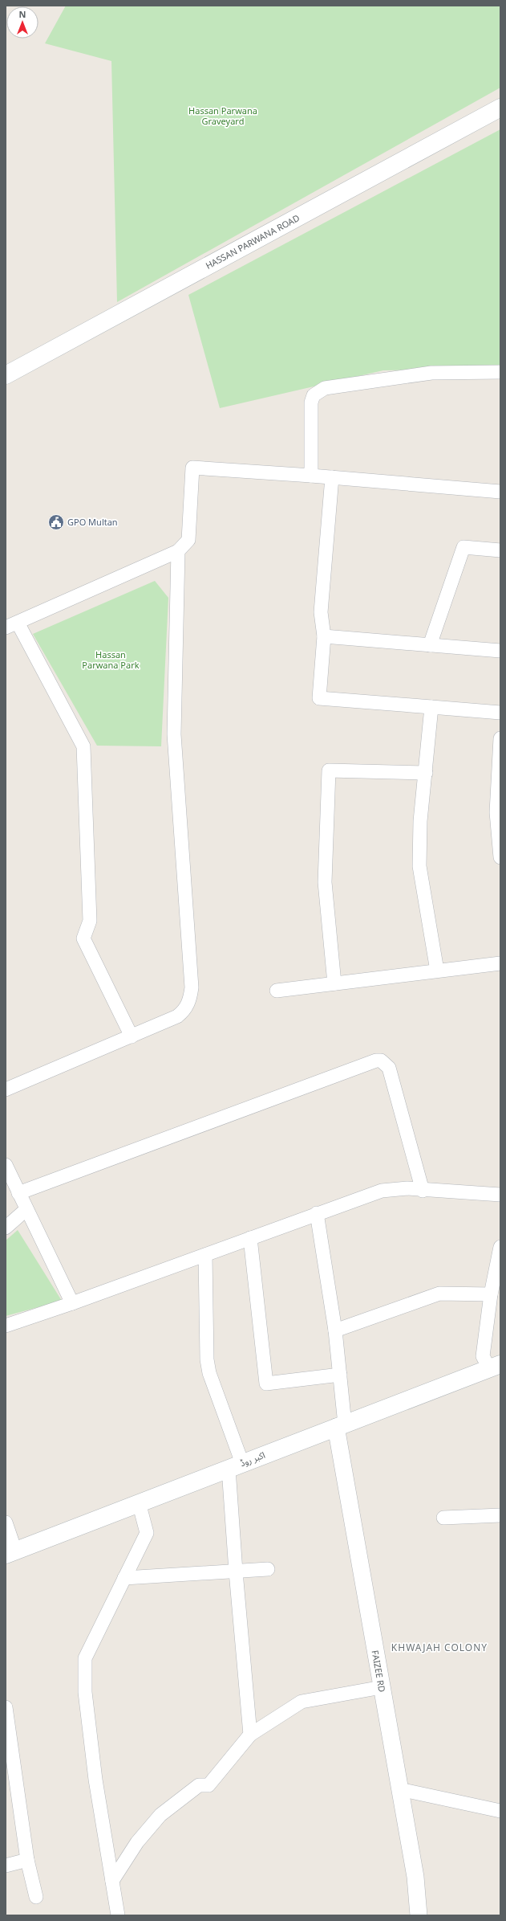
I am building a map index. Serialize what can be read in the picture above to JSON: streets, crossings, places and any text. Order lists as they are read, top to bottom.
{
  "streets": {
    "main road": ["HASSAN PARWANA ROAD", "اکبر روڈ"],
    "street": ["FAIZEE RD"]
  },
  "crossings": [
    ["اکبر روڈ", "FAIZEE RD"]
  ],
  "districts": ["KHWAJAH COLONY"],
  "parks": ["Hassan Parwana Graveyard", "Hassan Parwana Park"],
  "places": {
    "public building": ["GPO Multan"]
  },
  "north": "top"
}
